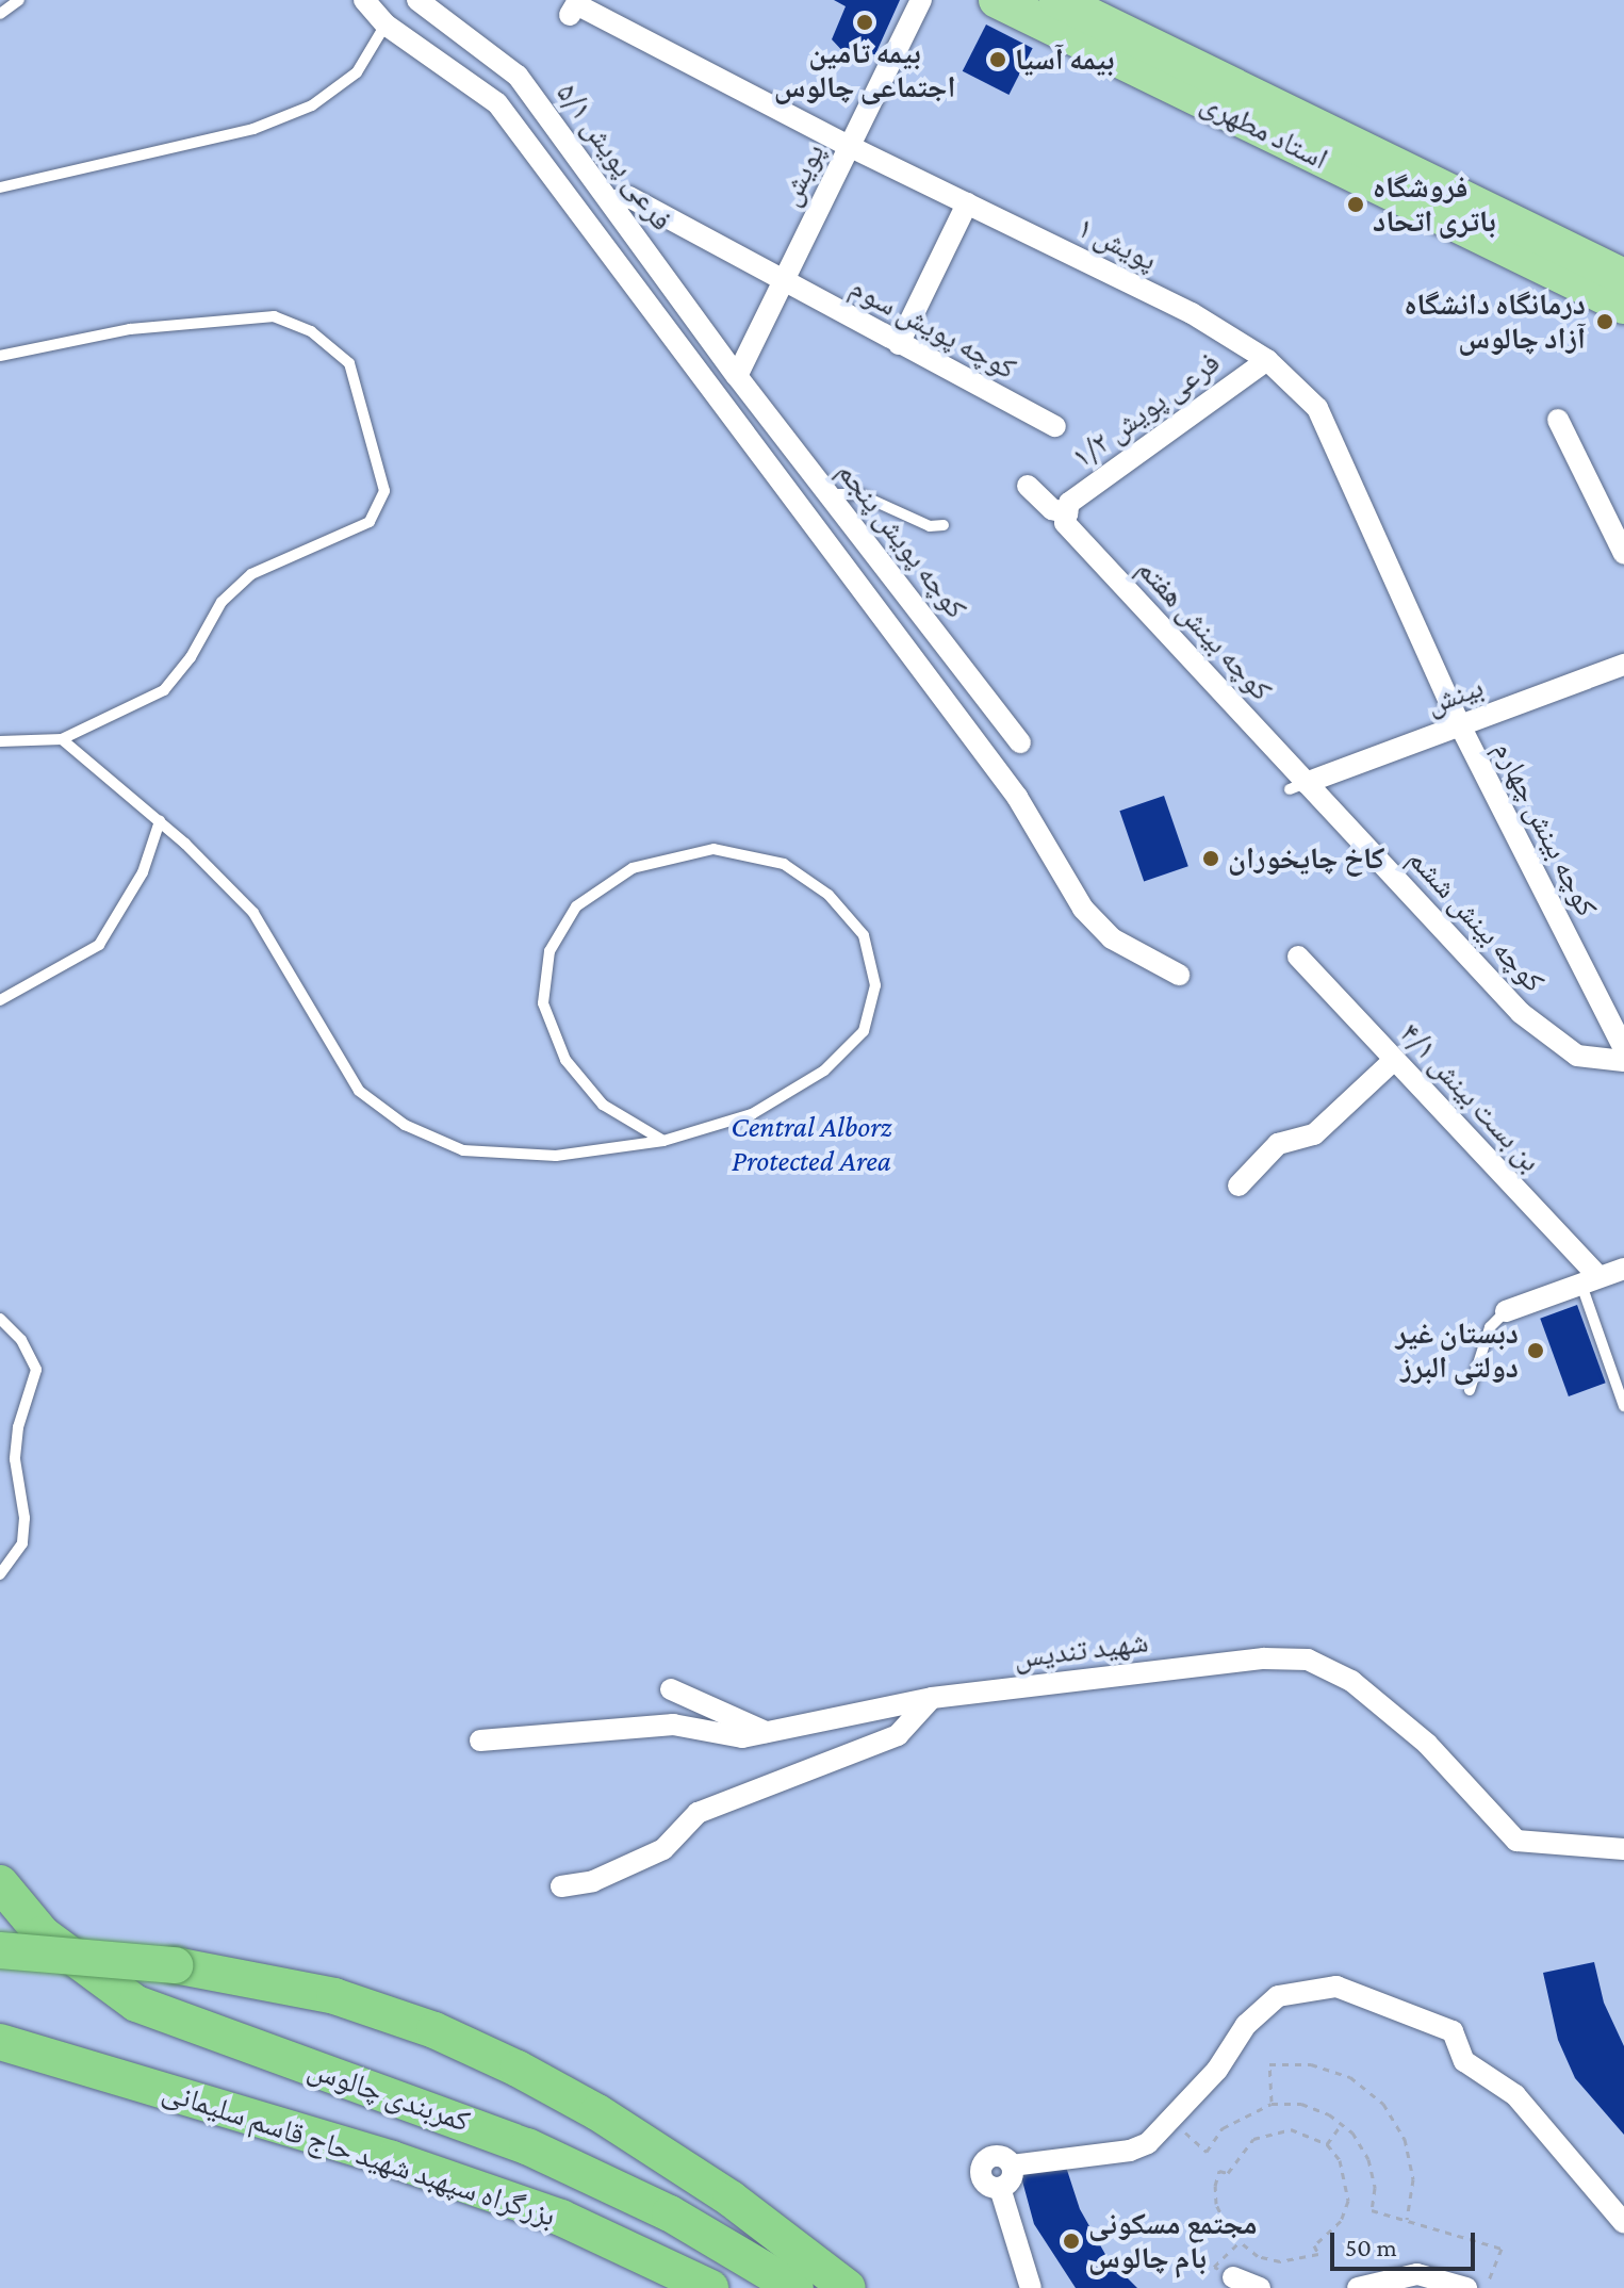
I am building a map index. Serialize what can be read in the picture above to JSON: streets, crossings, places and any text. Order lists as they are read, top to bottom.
{
  "streets": {
    "highway": ["کمربندی چالوس", "بزرگراه سپهبد شهید حاج قاسم سلیمانی"],
    "main road": ["استاد مطهری"],
    "street": [
      "فرعی پویش ۵/۱",
      "پویش",
      "پویش ۱",
      "کوچه پویش سوم",
      "فرعی پویش ۱/۲",
      "کوچه پویش پنجم",
      "کوچه بینش هفتم",
      "بینش",
      "کوچه بینش چهارم",
      "کوچه بینش ششم",
      "بن بست بینش ۴/۱",
      "شهید تندیس"
    ]
  },
  "crossings": [
    ["فرعی پویش ۵/۱", "پویش"],
    ["فرعی پویش ۵/۱", "کوچه پویش سوم"],
    ["فرعی پویش ۵/۱", "کوچه پویش پنجم"],
    ["پویش", "پویش ۱"],
    ["پویش", "کوچه پویش سوم"],
    ["پویش", "کوچه پویش پنجم"],
    ["پویش ۱", "فرعی پویش ۱/۲"],
    ["پویش ۱", "بینش"],
    ["پویش ۱", "کوچه بینش چهارم"],
    ["فرعی پویش ۱/۲", "کوچه بینش هفتم"],
    ["کوچه بینش هفتم", "بینش"],
    ["کوچه بینش هفتم", "کوچه بینش ششم"],
    ["بینش", "کوچه بینش چهارم"],
    ["بینش", "کوچه بینش ششم"]
  ],
  "parks": ["Central Alborz Protected Area"],
  "places": [
    "بیمه تامین اجتماعی چالوس",
    "بیمه آسیا",
    "فروشگاه باتری اتحاد",
    "درمانگاه دانشگاه آزاد چالوس",
    "کاخ چایخوران",
    "دبستان غیر دولتی البرز",
    "مجتمع مسکونی بام چالوس"
  ],
  "scale_bar": "50 m"
}
